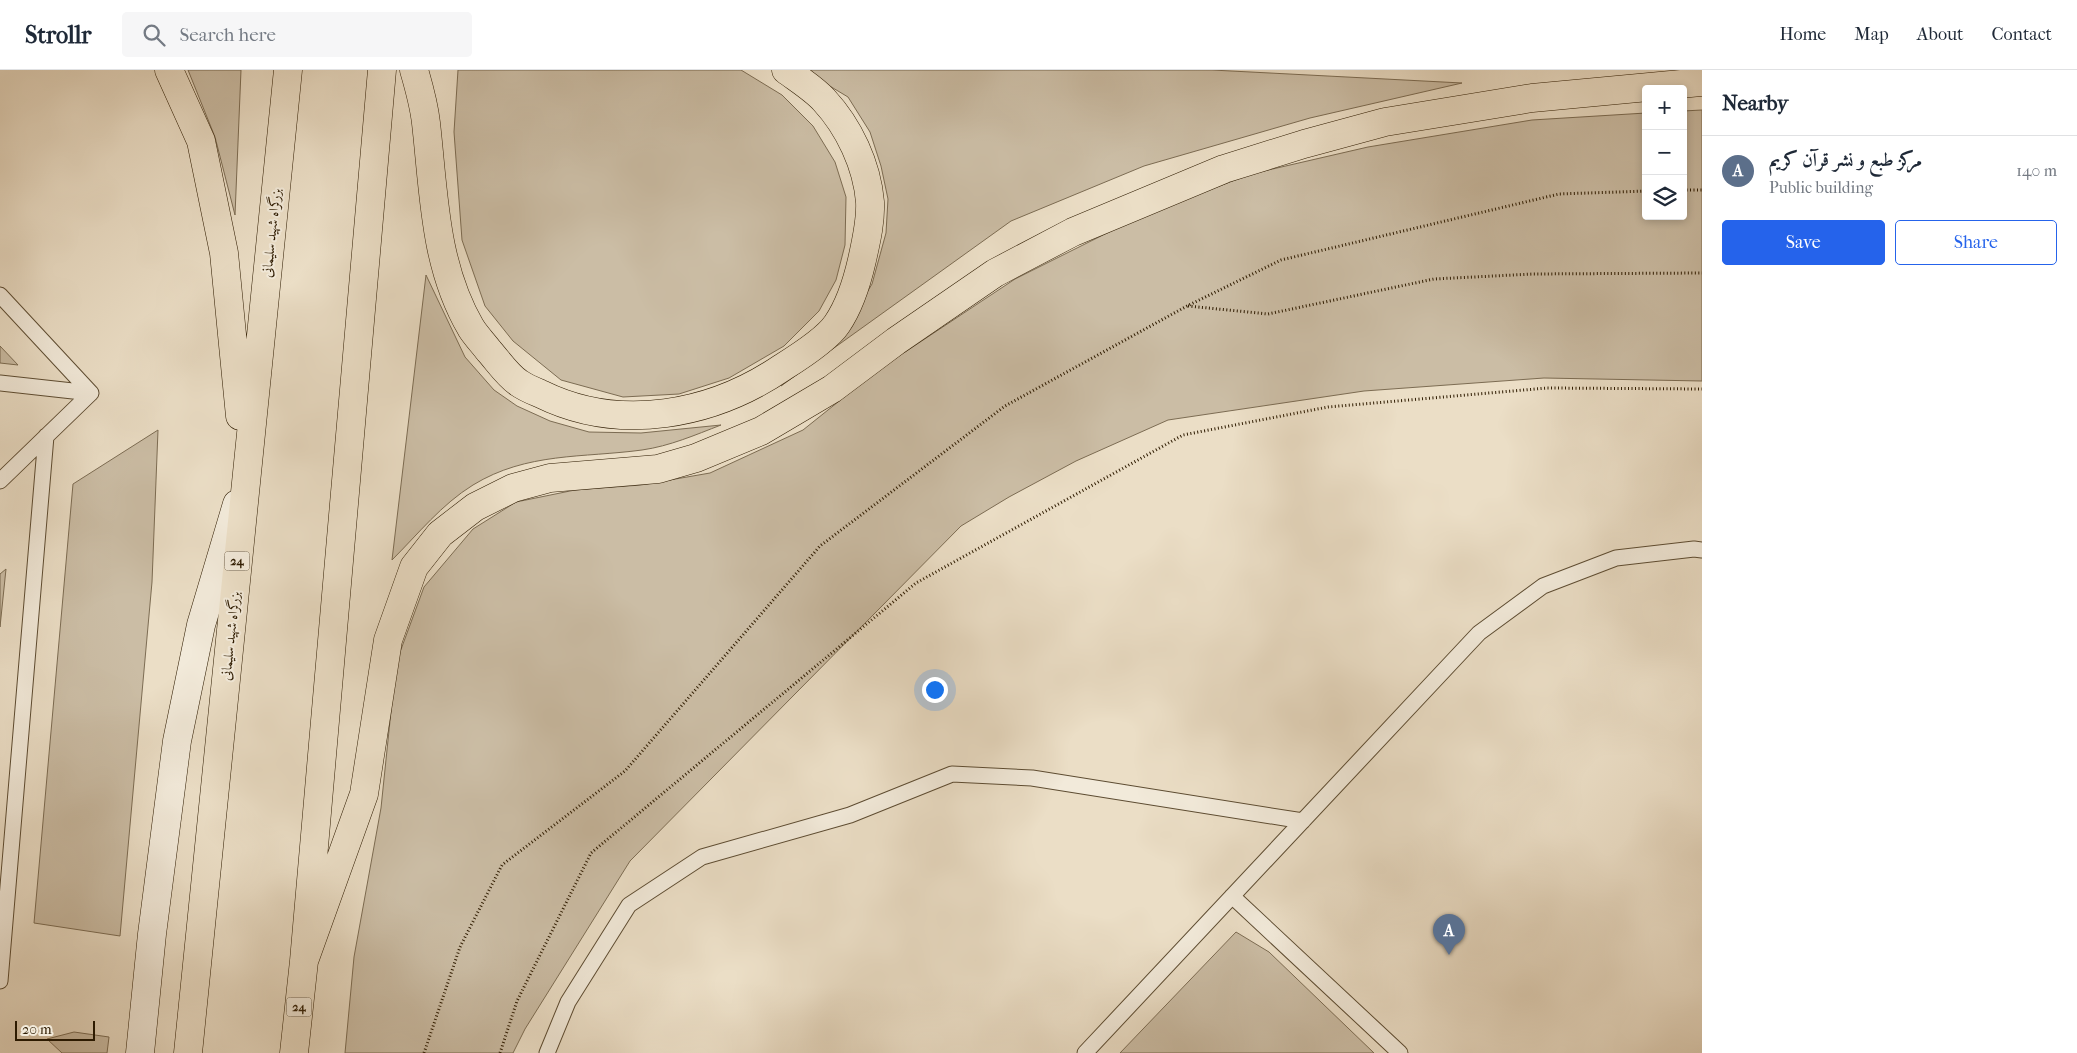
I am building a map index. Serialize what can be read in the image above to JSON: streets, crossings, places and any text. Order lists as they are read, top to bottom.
{
  "streets": {
    "highway": ["بزرگراه شهید سلیمانی", "24"]
  },
  "scale_bar": "20 m",
  "page": {
    "header": "Strollr",
    "search": "Search here",
    "nav": [
      "Home",
      "Map",
      "About",
      "Contact"
    ],
    "heading": "Nearby",
    "map_buttons": ["+", "−"],
    "list": [
      {
        "mark": "A",
        "name": "مرکز طبع و نشر قرآن کریم",
        "note": "Public building",
        "value": "140 m"
      }
    ],
    "buttons": ["Save", "Share"],
    "pins": "A",
    "scale": "20 m"
  }
}
